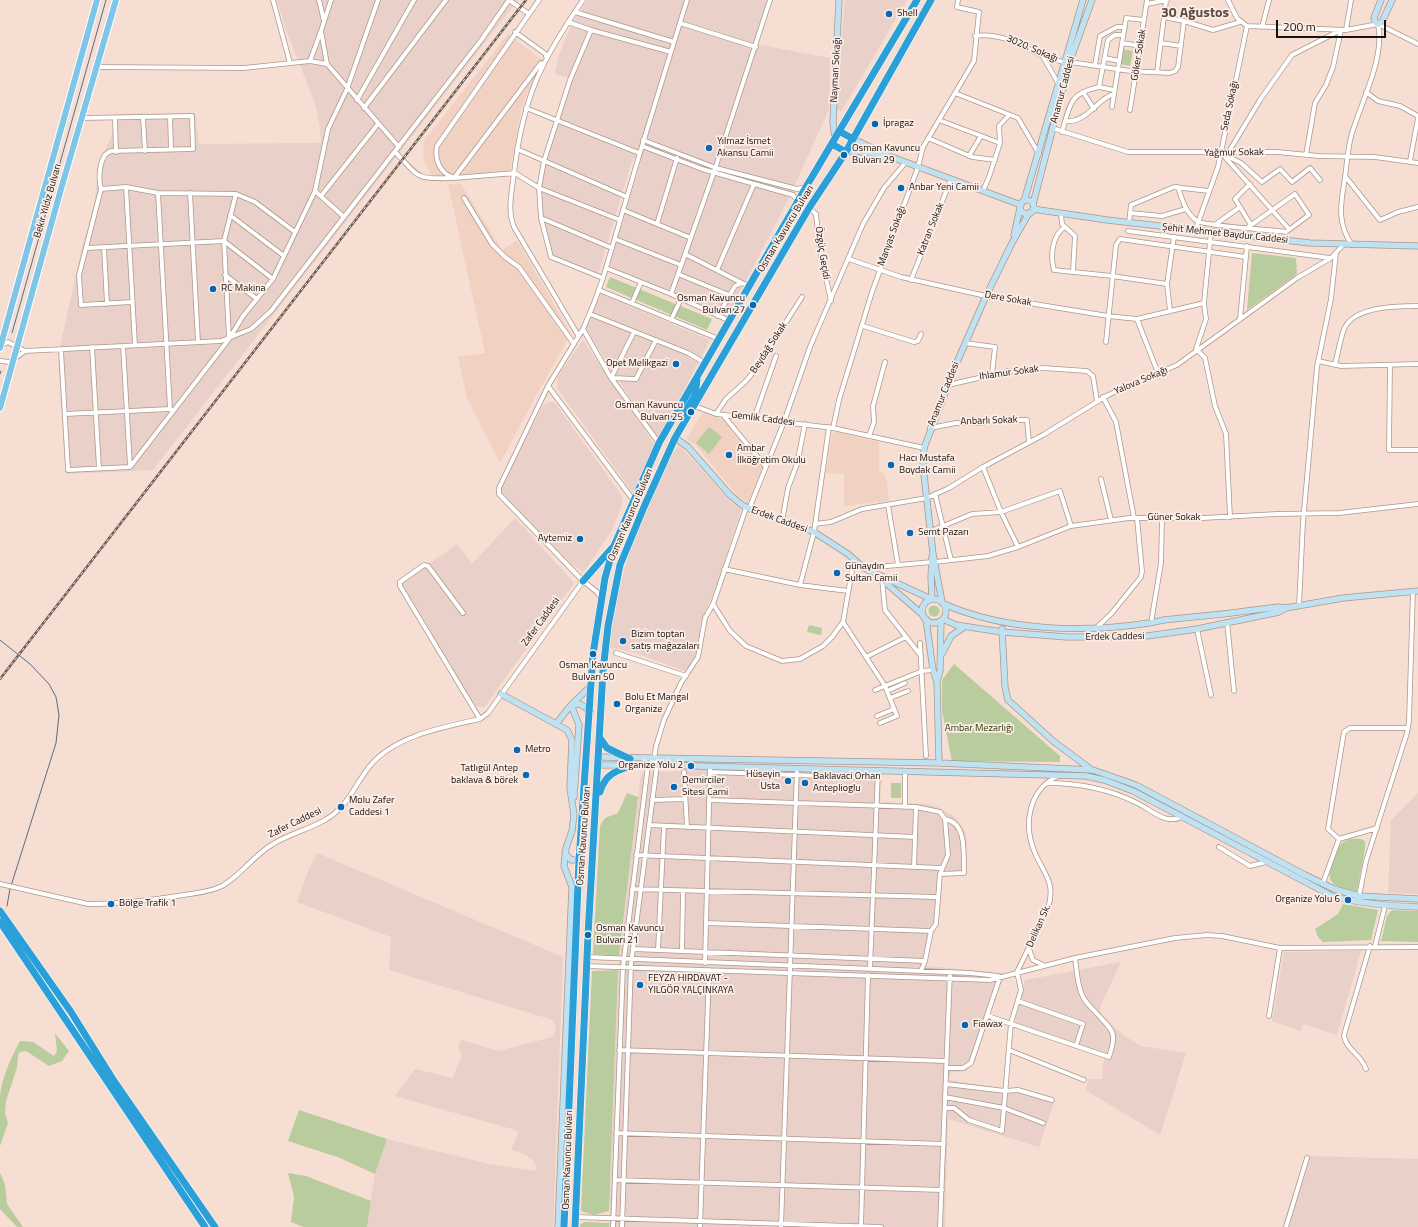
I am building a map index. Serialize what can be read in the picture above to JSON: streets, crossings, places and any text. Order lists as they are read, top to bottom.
{
  "streets": {
    "highway": ["Osman Kavuncu Bulvarı"],
    "main road": ["Bekir Yıldız Bulvarı"],
    "street": [
      "3020. Sokağı",
      "Göker Sokak",
      "Nayman Sokağı",
      "Anamur Caddesi",
      "Seda Sokağı",
      "Yağmur Sokak",
      "Katran Sokak",
      "Şehit Mehmet Baydur Caddesi",
      "Manyas Sokağı",
      "Özgüç Geçidi",
      "Dere Sokak",
      "Beydağ Sokak",
      "Ihlamur Sokak",
      "Yalova Sokağı",
      "Gemlik Caddesi",
      "Anbarlı Sokak",
      "Güner Sokak",
      "Erdek Caddesi",
      "Zafer Caddesi",
      "Delikan Sk."
    ]
  },
  "crossings": [
    ["3020. Sokağı", "Anamur Caddesi"],
    ["3020. Sokağı", "Manyas Sokağı"],
    ["Nayman Sokağı", "Osman Kavuncu Bulvarı"],
    ["Anamur Caddesi", "Yağmur Sokak"],
    ["Anamur Caddesi", "Şehit Mehmet Baydur Caddesi"],
    ["Anamur Caddesi", "Dere Sokak"],
    ["Anamur Caddesi", "Ihlamur Sokak"],
    ["Anamur Caddesi", "Yalova Sokağı"],
    ["Anamur Caddesi", "Gemlik Caddesi"],
    ["Anamur Caddesi", "Anbarlı Sokak"],
    ["Anamur Caddesi", "Güner Sokak"],
    ["Seda Sokağı", "Yağmur Sokak"],
    ["Seda Sokağı", "Şehit Mehmet Baydur Caddesi"],
    ["Osman Kavuncu Bulvarı", "Özgüç Geçidi"],
    ["Osman Kavuncu Bulvarı", "Gemlik Caddesi"],
    ["Osman Kavuncu Bulvarı", "Erdek Caddesi"],
    ["Katran Sokak", "Dere Sokak"],
    ["Şehit Mehmet Baydur Caddesi", "Yalova Sokağı"],
    ["Manyas Sokağı", "Dere Sokak"],
    ["Manyas Sokağı", "Yalova Sokağı"],
    ["Manyas Sokağı", "Gemlik Caddesi"],
    ["Manyas Sokağı", "Erdek Caddesi"],
    ["Beydağ Sokak", "Gemlik Caddesi"],
    ["Ihlamur Sokak", "Yalova Sokağı"],
    ["Yalova Sokağı", "Anbarlı Sokak"],
    ["Güner Sokak", "Erdek Caddesi"]
  ],
  "districts": ["30 Ağustos"],
  "parks": ["Ambar Mezarlığı"],
  "places": [
    "Shell",
    "İpragaz",
    "Yılmaz İsmet Akansu Camii",
    "Osman Kavuncu Bulvarı 29",
    "Anbar Yeni Camii",
    "RC Makina",
    "Osman Kavuncu Bulvarı 27",
    "Opet Melikgazi",
    "Osman Kavuncu Bulvarı 25",
    "Ambar İlköğretim Okulu",
    "Hacı Mustafa Boydak Camii",
    "Semt Pazarı",
    "Aytemiz",
    "Günaydın Sultan Camii",
    "Bizim toptan satış mağazaları",
    "Osman Kavuncu Bulvarı 50",
    "Bolu Et Mangal Organize",
    "Metro",
    "Organize Yolu 2",
    "Tatlıgül Antep baklava & börek",
    "Hüseyin Usta",
    "Baklavaci Orhan Anteplioglu",
    "Demirciler Sitesi Cami",
    "Molu Zafer Caddesi 1",
    "Organize Yolu 6",
    "Bölge Trafik 1",
    "Osman Kavuncu Bulvarı 21",
    "FEYZA HIRDAVAT - YILGÖR YALÇINKAYA",
    "Fiawax"
  ],
  "scale_bar": "200 m"
}
